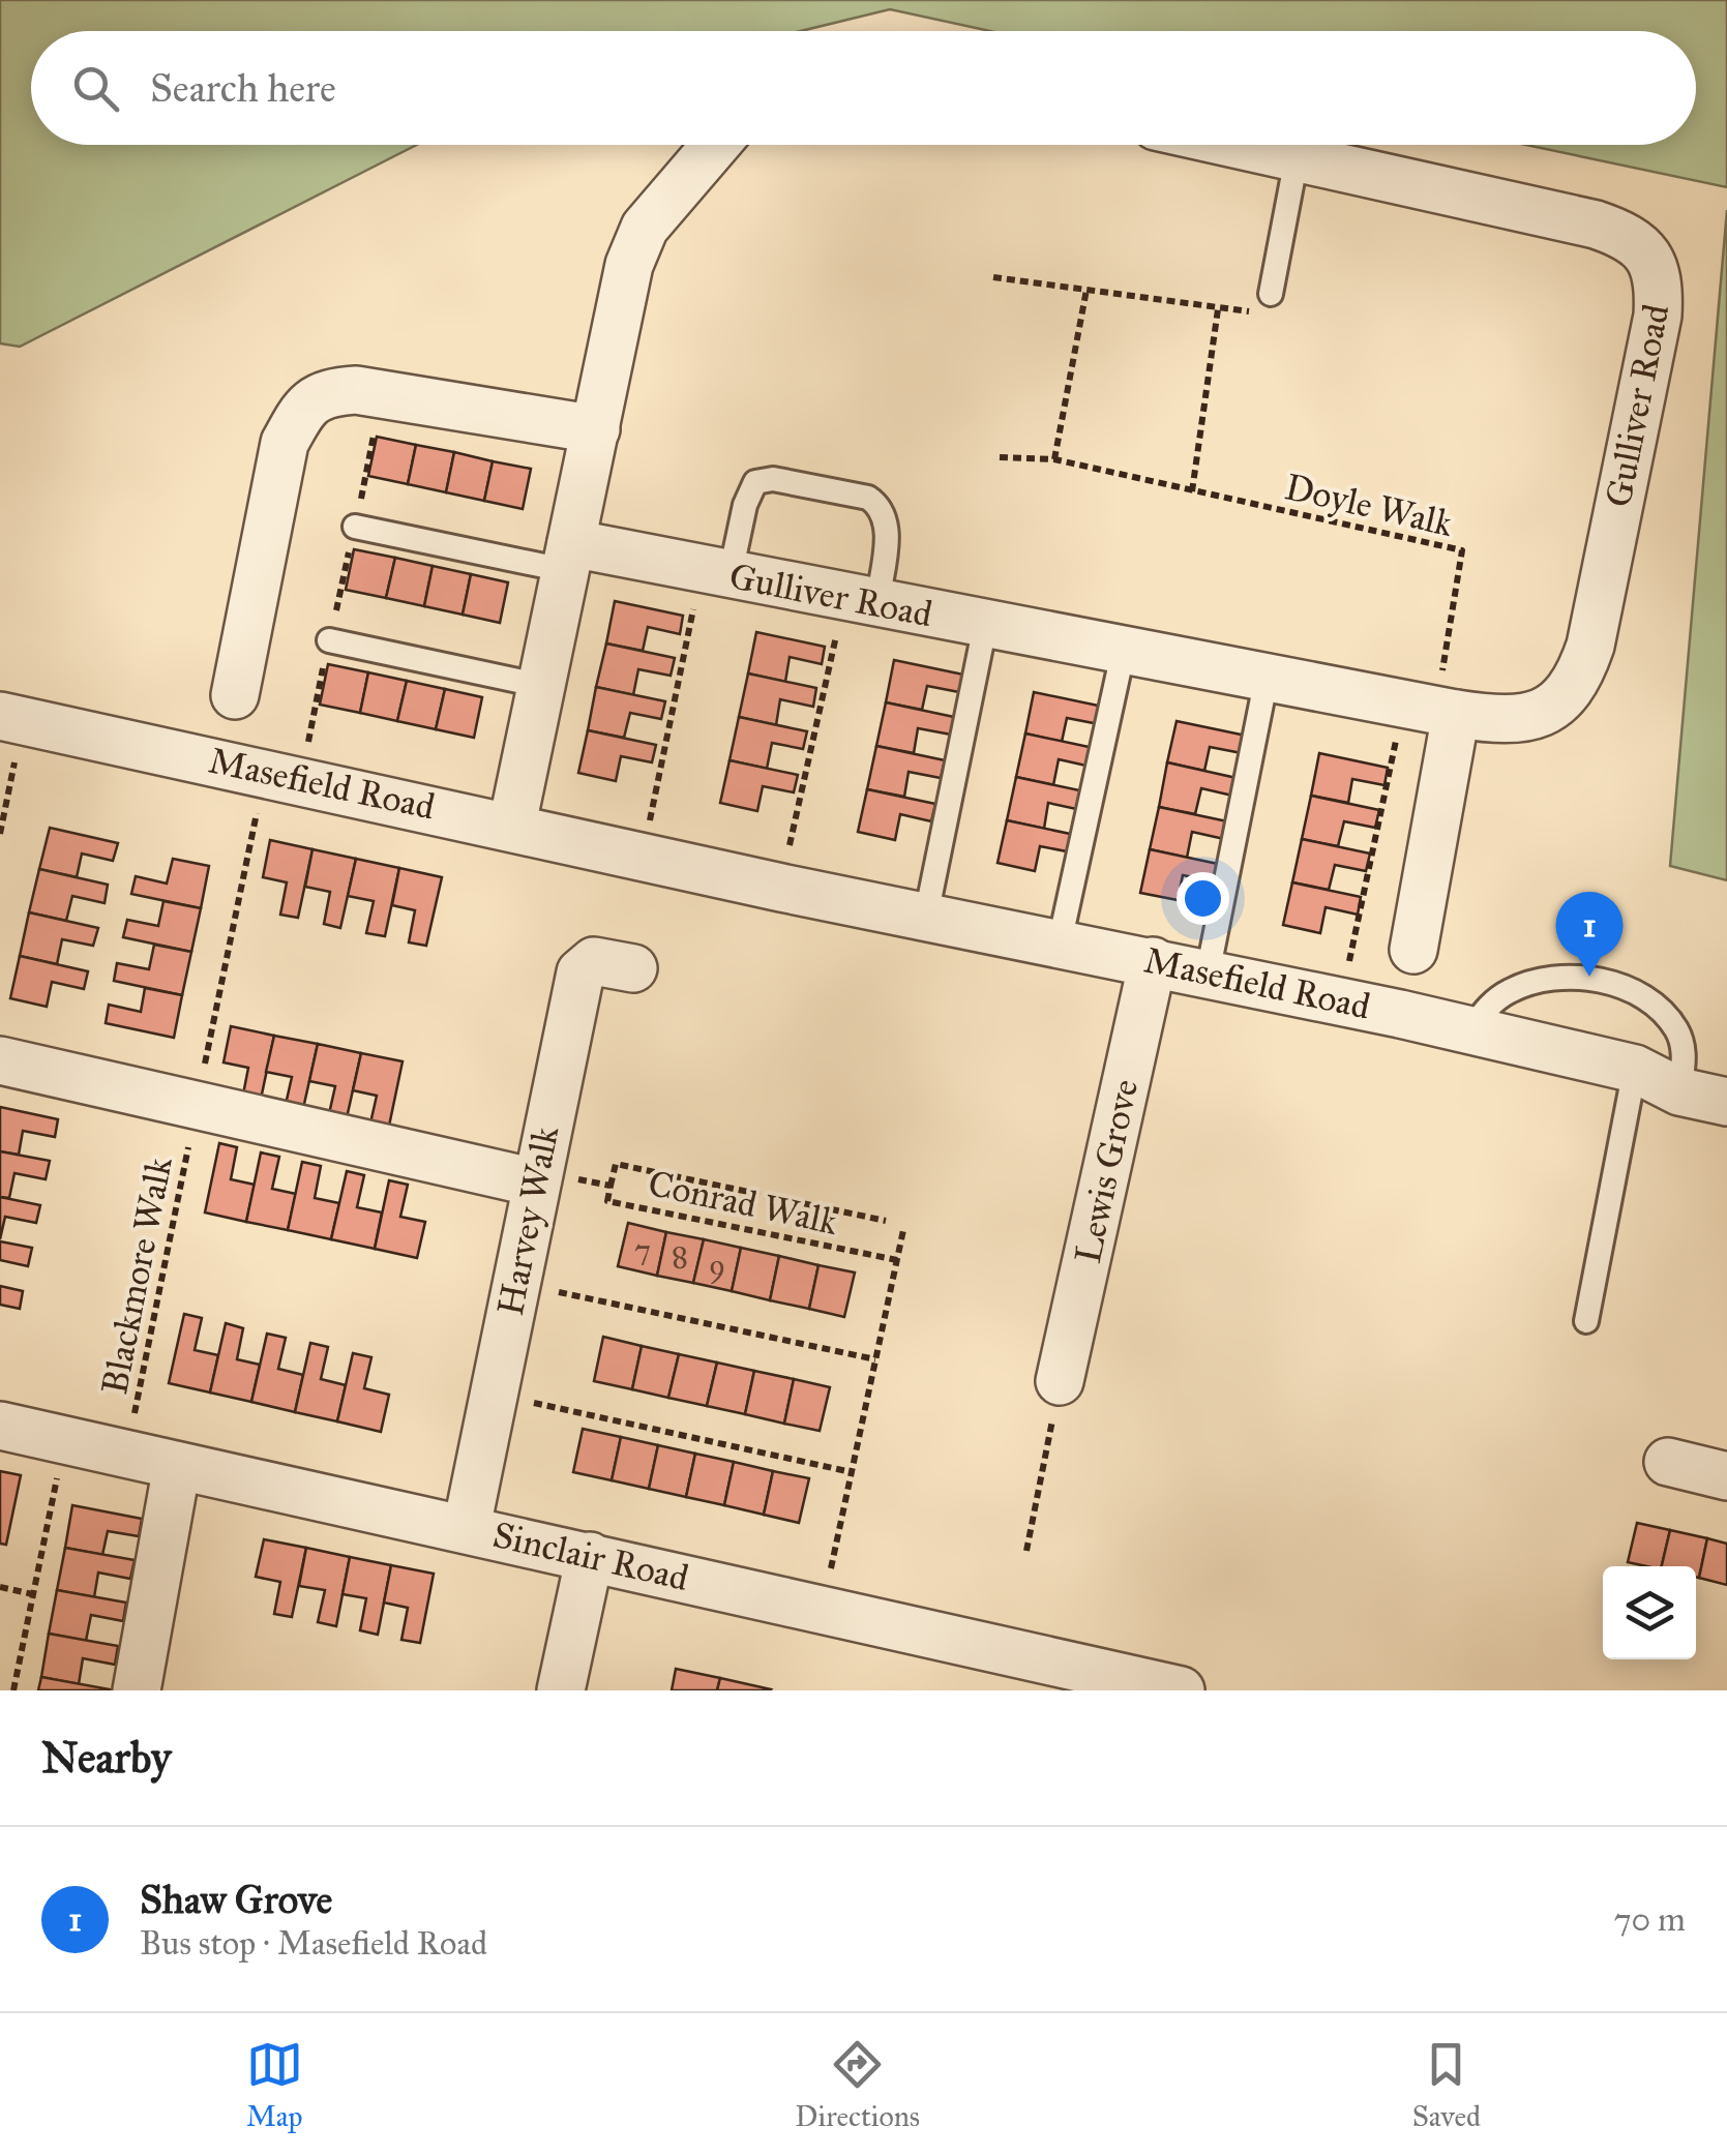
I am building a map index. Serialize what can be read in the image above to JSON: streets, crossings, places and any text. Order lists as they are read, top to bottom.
{
  "streets": {
    "street": [
      "Gulliver Road",
      "Masefield Road",
      "Lewis Grove",
      "Harvey Walk",
      "Sinclair Road"
    ],
    "path": ["Doyle Walk", "Conrad Walk", "Blackmore Walk"]
  },
  "crossings": [
    ["Gulliver Road", "Doyle Walk"],
    ["Masefield Road", "Lewis Grove"],
    ["Conrad Walk", "Harvey Walk"],
    ["Harvey Walk", "Sinclair Road"],
    ["Blackmore Walk", "Sinclair Road"]
  ],
  "house_numbers": ["7", "8", "9"],
  "page": {
    "search": "Search here",
    "pins": "1",
    "heading": "Nearby",
    "list": [
      {
        "mark": "1",
        "name": "Shaw Grove",
        "note": "Bus stop · Masefield Road",
        "value": "70 m"
      }
    ],
    "nav": ["Map", "Directions", "Saved"]
  }
}
